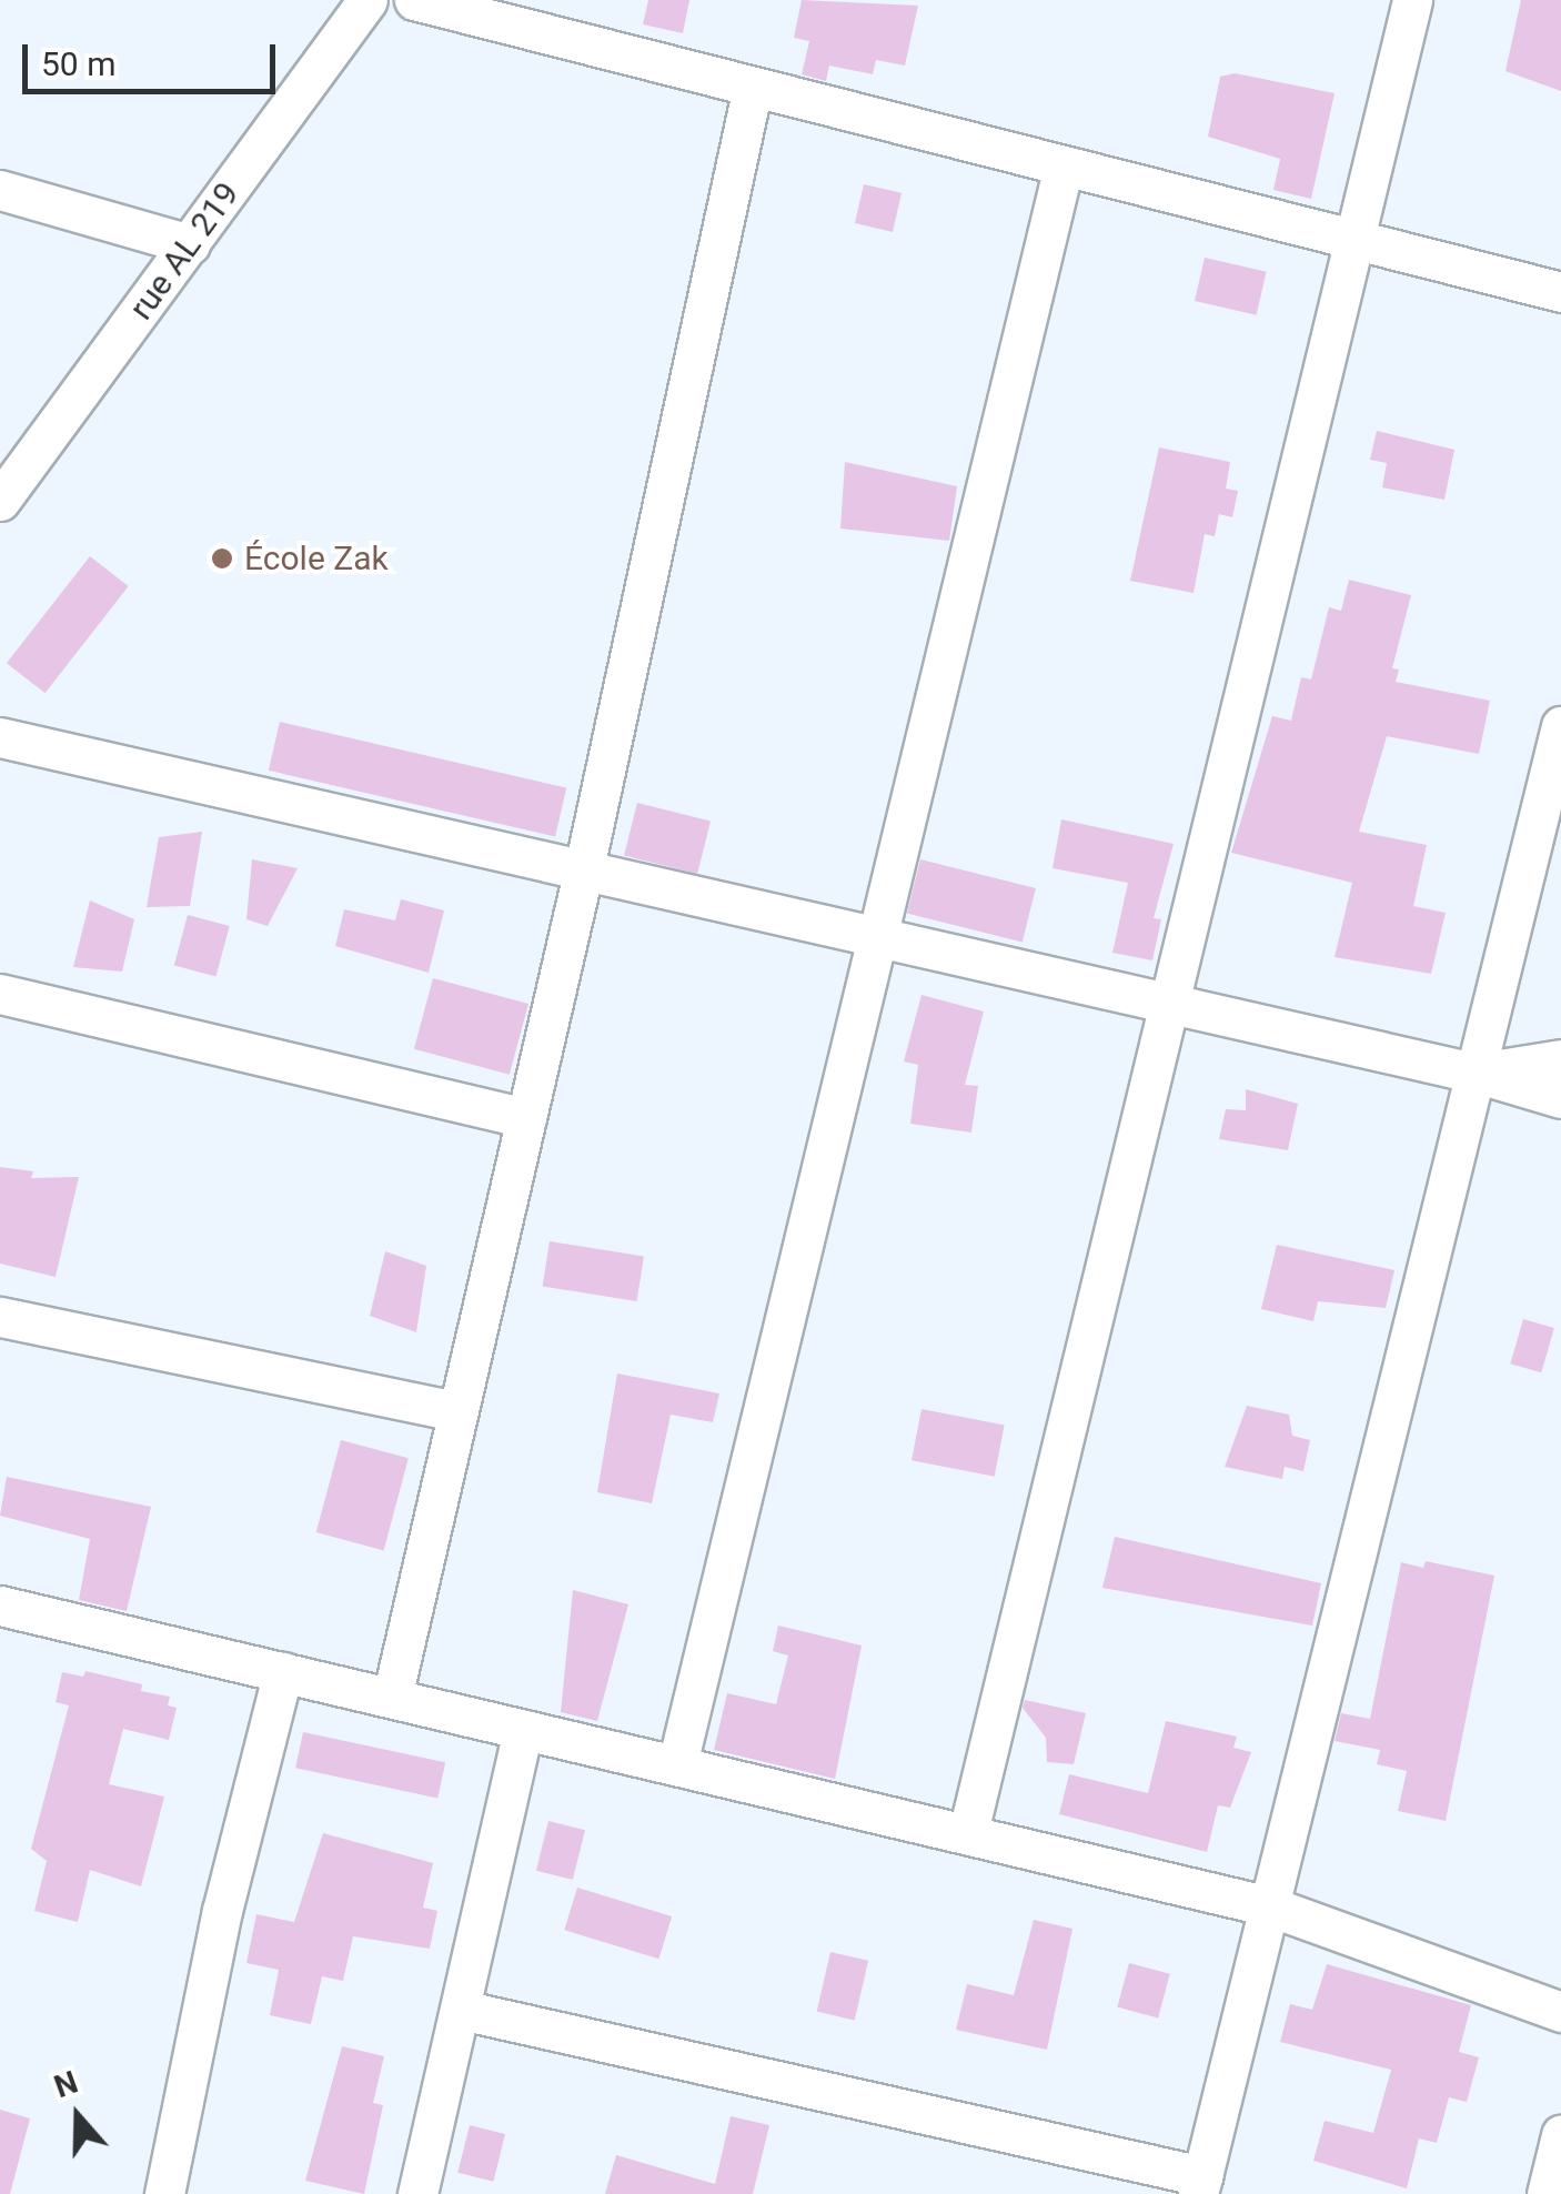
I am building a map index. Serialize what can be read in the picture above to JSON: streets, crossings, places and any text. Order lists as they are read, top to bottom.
{
  "streets": {
    "street": ["rue AL 219"]
  },
  "places": ["École Zak"],
  "scale_bar": "50 m",
  "north": "top"
}
